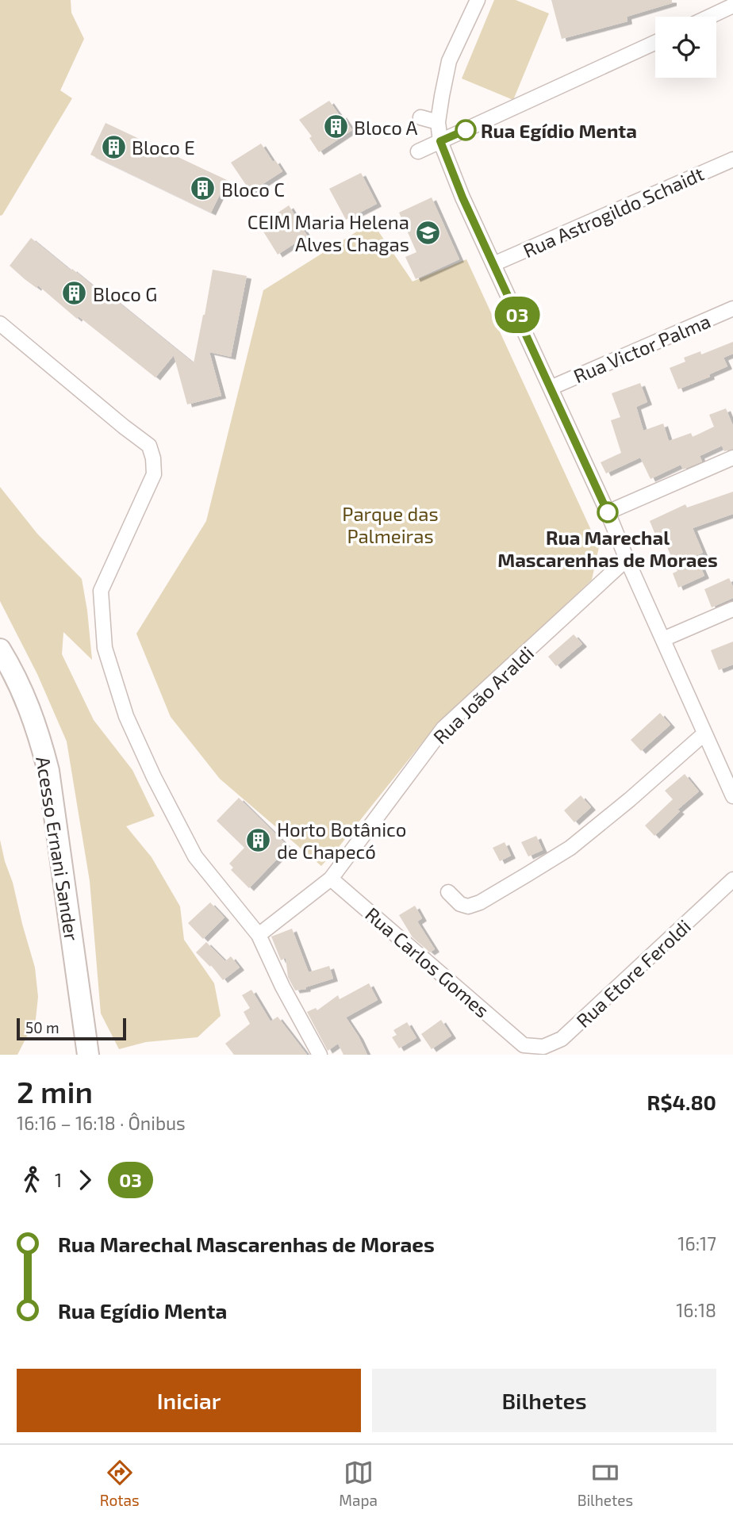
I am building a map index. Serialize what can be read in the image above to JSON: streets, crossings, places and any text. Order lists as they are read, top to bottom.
{
  "streets": {
    "highway": ["Acesso Ernani Sander"],
    "street": [
      "Rua Astrogildo Schaidt",
      "Rua Victor Palma",
      "Rua João Araldi",
      "Rua Carlos Gomes",
      "Rua Etore Feroldi"
    ]
  },
  "crossings": [
    ["Rua João Araldi", "Rua Carlos Gomes"],
    ["Rua Carlos Gomes", "Rua Etore Feroldi"]
  ],
  "parks": ["Parque das Palmeiras"],
  "places": {
    "building": [
      "Bloco A",
      "Bloco E",
      "Bloco C",
      "Bloco G",
      "Horto Botânico de Chapecó"
    ],
    "other": ["Rua Egídio Menta", "Rua Marechal Mascarenhas de Moraes"],
    "school or university": ["CEIM Maria Helena Alves Chagas"]
  },
  "lines": ["bus line 03"],
  "scale_bar": "50 m",
  "page": {
    "on_map": "03",
    "scale": "50 m",
    "heading": ["2 min", "16:16 – 16:18 · Ônibus", "R$4.80"],
    "legs": ["1", "03"],
    "list": [
      {
        "name": "Rua Marechal Mascarenhas de Moraes",
        "value": "16:17"
      },
      {
        "name": "Rua Egídio Menta",
        "value": "16:18"
      }
    ],
    "buttons": ["Iniciar", "Bilhetes"],
    "tabs": ["Rotas", "Mapa", "Bilhetes"]
  }
}
